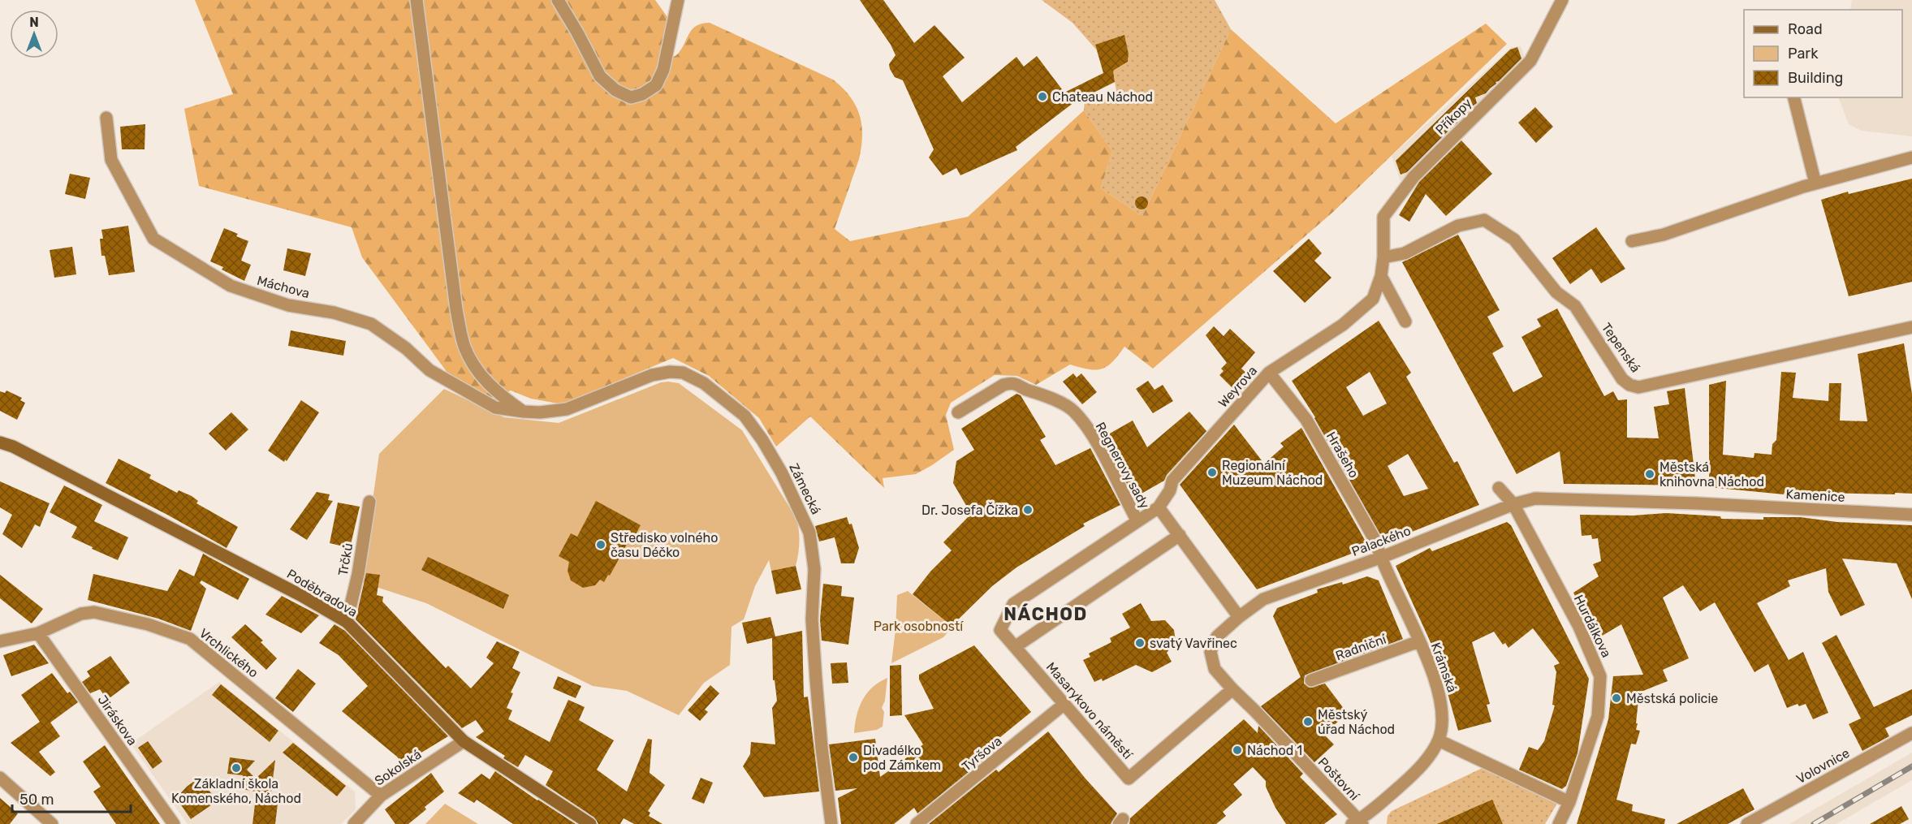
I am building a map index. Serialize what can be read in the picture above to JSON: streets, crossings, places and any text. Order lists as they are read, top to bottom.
{
  "streets": {
    "street": [
      "Příkopy",
      "Máchova",
      "Tepenská",
      "Weyrova",
      "Hrašeho",
      "Regnerovy sady",
      "Zámecká",
      "Kamenice",
      "Palackého",
      "Trčků",
      "Poděbradova",
      "Hurdálkova",
      "Radniční",
      "Vrchlického",
      "Krámská",
      "Masarykovo náměstí",
      "Jiráskova",
      "Tyršova",
      "Volovnice",
      "Sokolská",
      "Poštovní"
    ]
  },
  "crossings": [
    ["Příkopy", "Tepenská"],
    ["Příkopy", "Weyrova"],
    ["Máchova", "Zámecká"],
    ["Tepenská", "Weyrova"],
    ["Weyrova", "Hrašeho"],
    ["Weyrova", "Masarykovo náměstí"],
    ["Hrašeho", "Palackého"],
    ["Hrašeho", "Krámská"],
    ["Regnerovy sady", "Masarykovo náměstí"],
    ["Kamenice", "Palackého"],
    ["Kamenice", "Hurdálkova"],
    ["Palackého", "Hurdálkova"],
    ["Palackého", "Krámská"],
    ["Trčků", "Poděbradova"],
    ["Poděbradova", "Sokolská"],
    ["Radniční", "Krámská"],
    ["Vrchlického", "Jiráskova"],
    ["Vrchlického", "Sokolská"],
    ["Krámská", "Poštovní"],
    ["Masarykovo náměstí", "Tyršova"],
    ["Masarykovo náměstí", "Poštovní"]
  ],
  "districts": ["NÁCHOD"],
  "parks": ["Park osobností"],
  "places": [
    "Chateau Náchod",
    "Regionální Muzeum Náchod",
    "Městská knihovna Náchod",
    "Dr. Josefa Čížka",
    "Středisko volného času Déčko",
    "svatý Vavřinec",
    "Městská policie",
    "Městský úřad Náchod",
    "Náchod 1",
    "Divadélko pod Zámkem",
    "Základní škola Komenského, Náchod"
  ],
  "legend": ["Road", "Park", "Building"],
  "scale_bar": "50 m",
  "north": "top"
}
